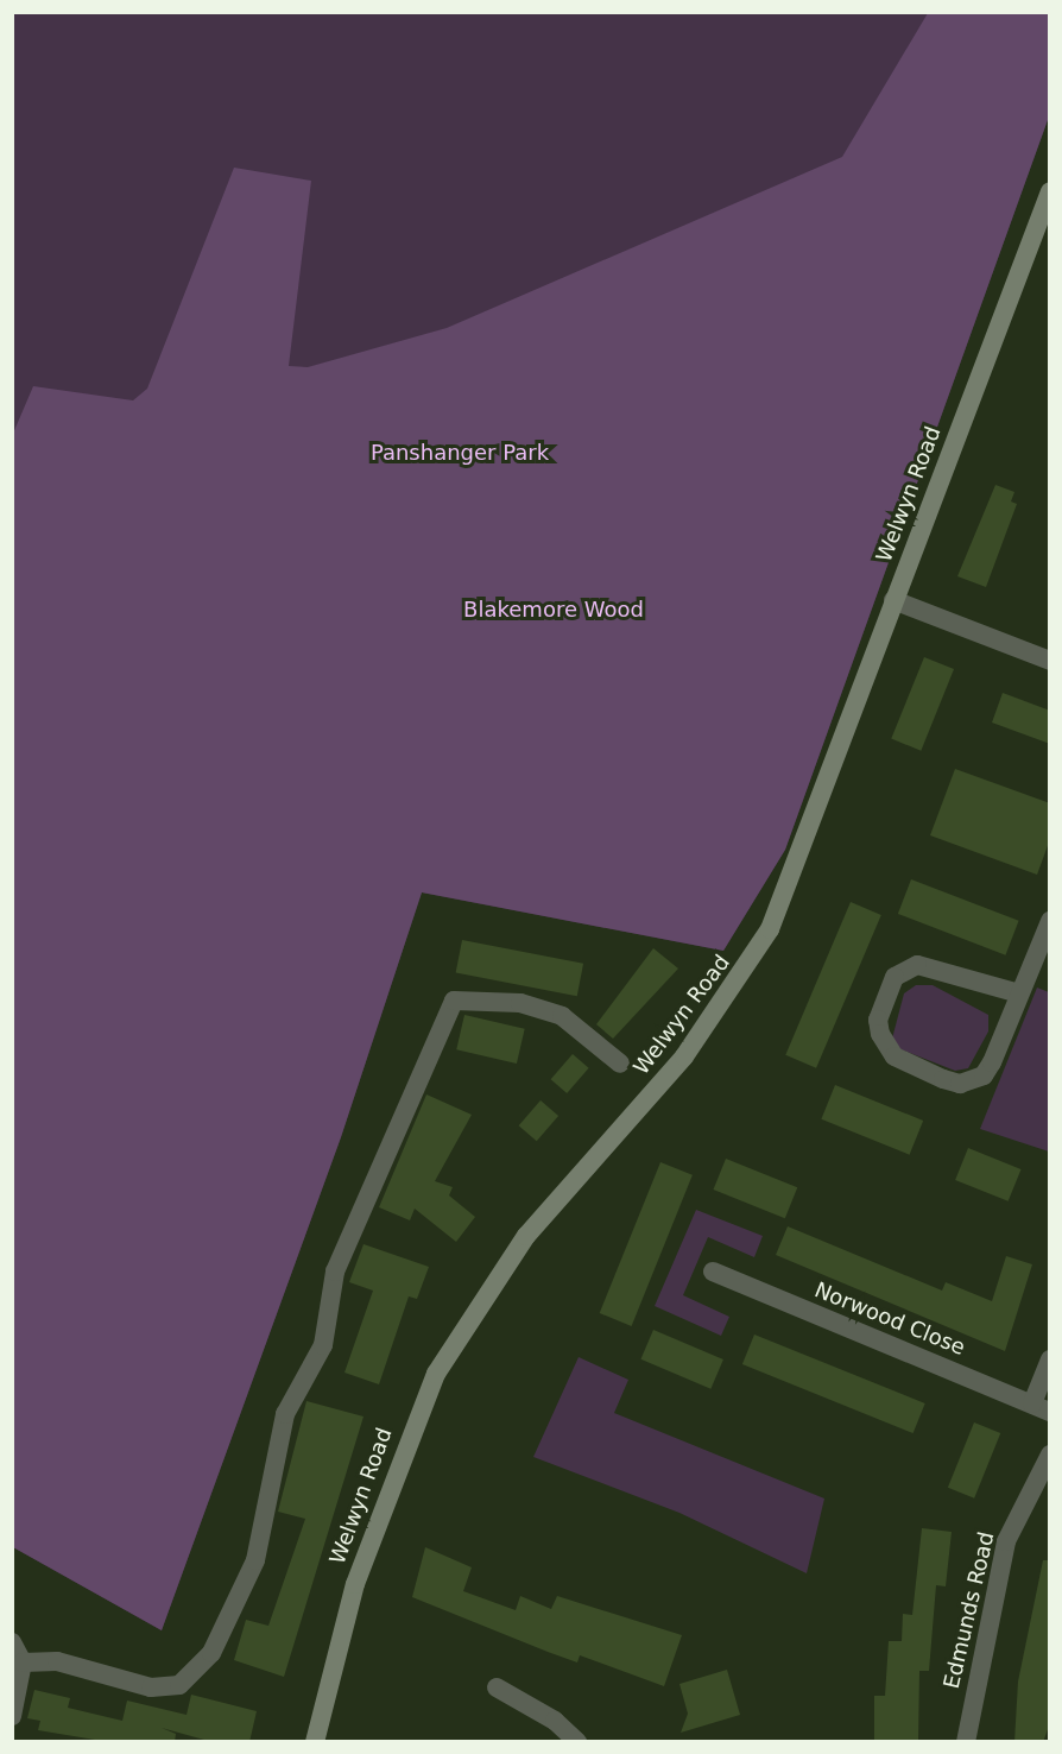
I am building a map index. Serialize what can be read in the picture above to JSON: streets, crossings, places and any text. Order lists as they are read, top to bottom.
{
  "streets": {
    "main road": ["Welwyn Road"],
    "street": ["Norwood Close", "Edmunds Road"]
  },
  "parks": ["Panshanger Park", "Blakemore Wood"]
}
